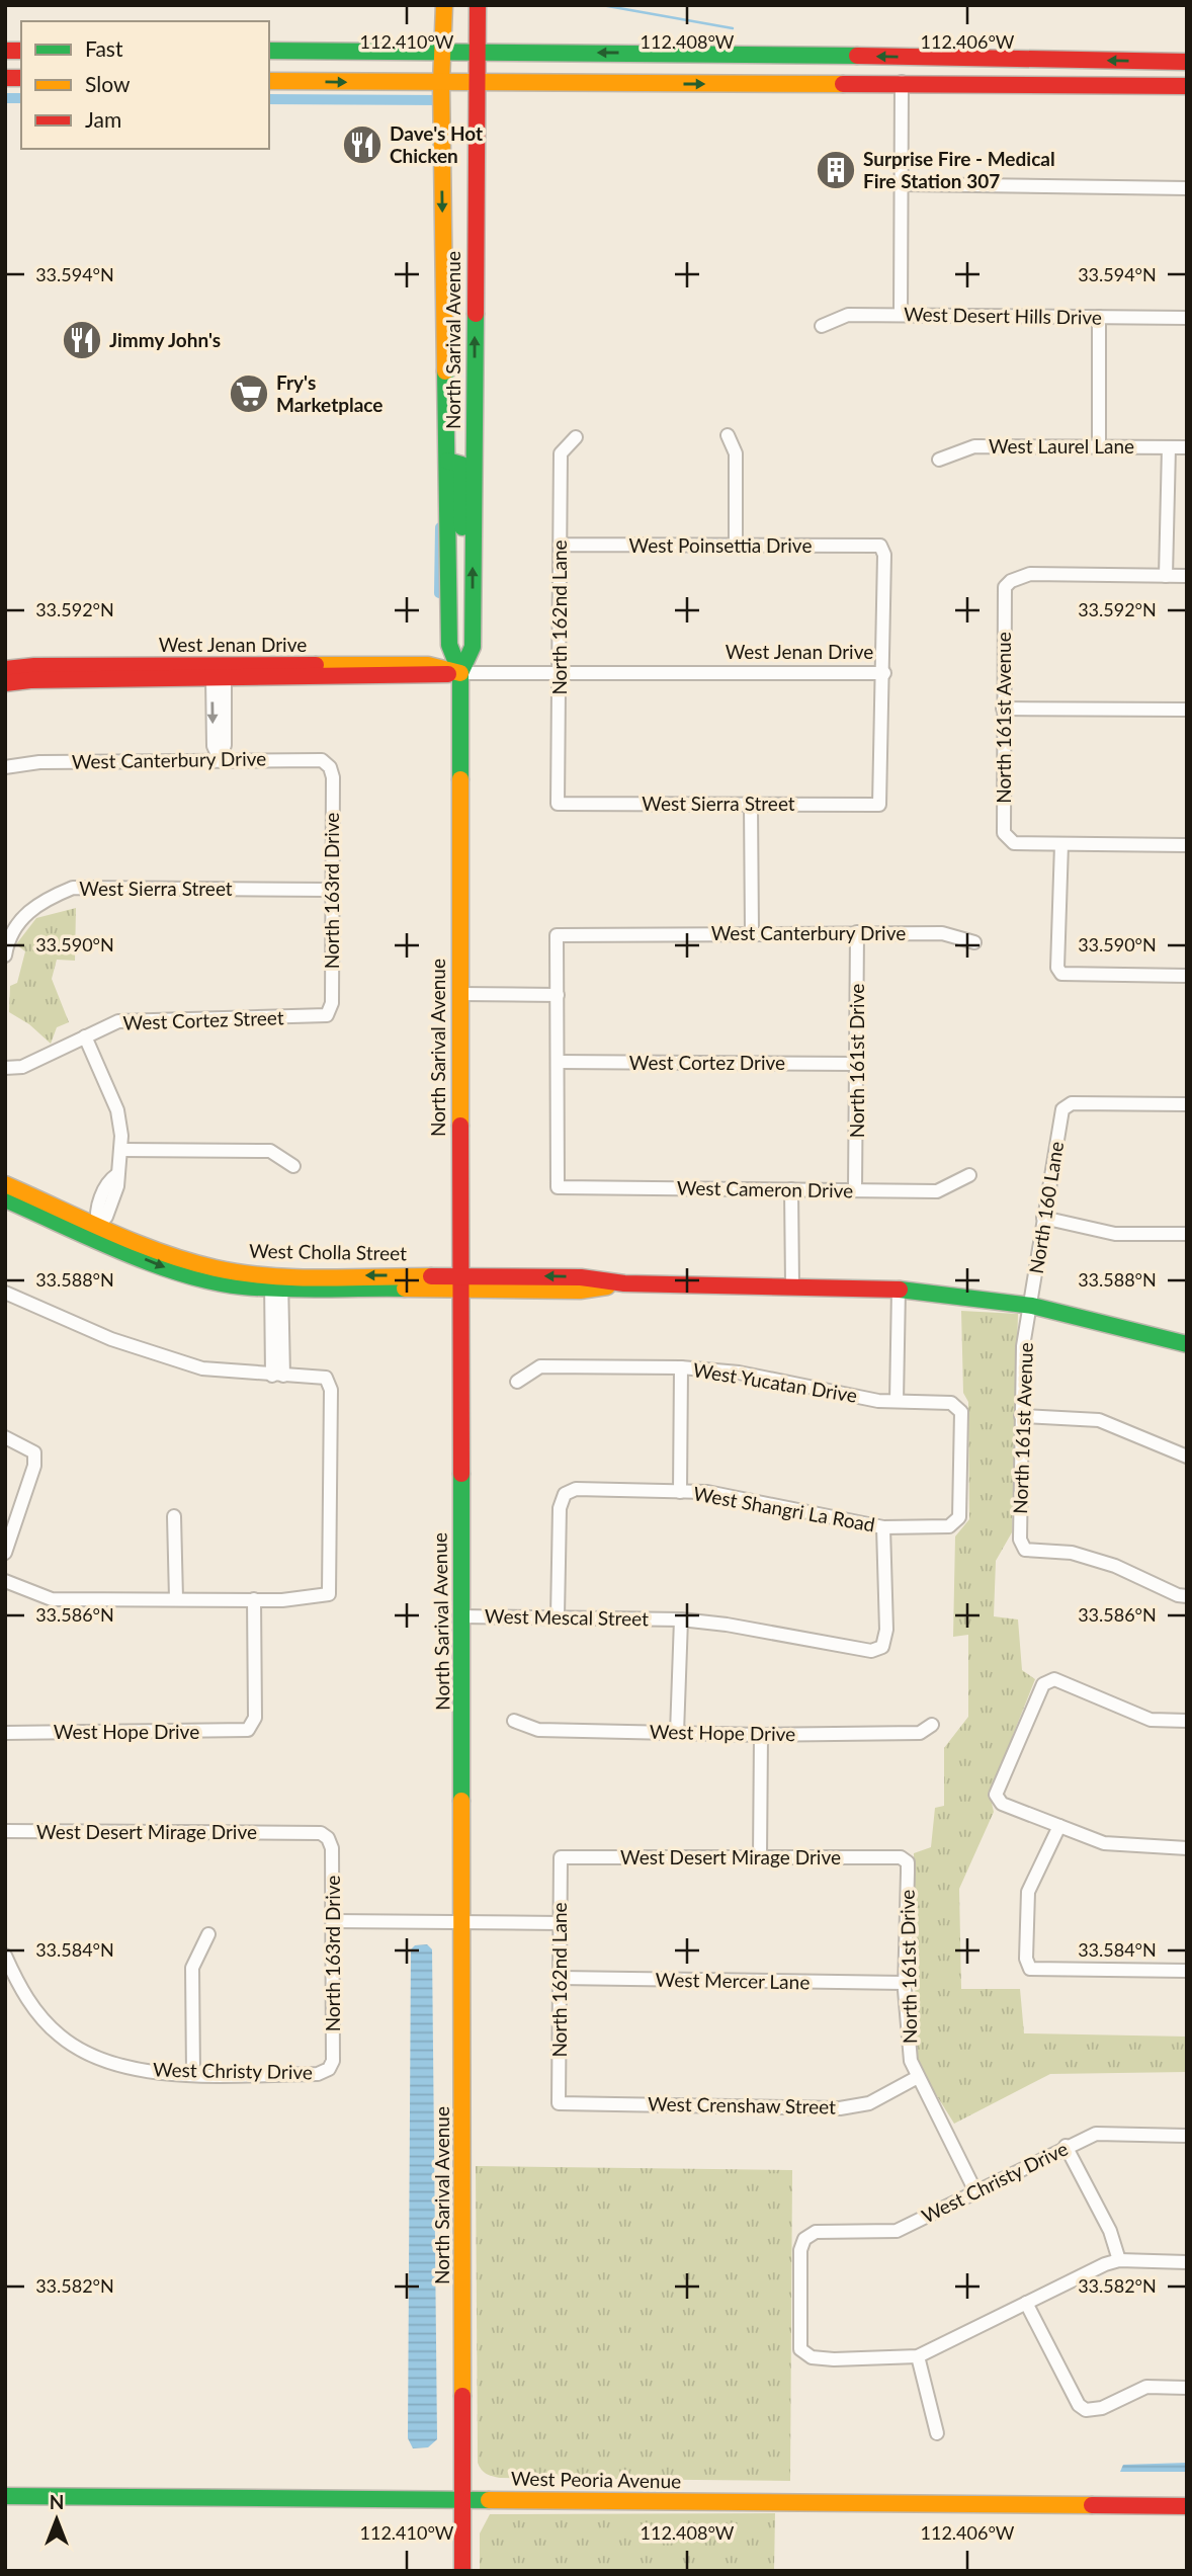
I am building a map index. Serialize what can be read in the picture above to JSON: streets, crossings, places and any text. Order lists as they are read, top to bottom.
{
  "streets": {
    "main road": [
      "North Sarival Avenue",
      "West Jenan Drive",
      "West Cholla Street",
      "West Peoria Avenue"
    ],
    "street": [
      "West Desert Hills Drive",
      "West Laurel Lane",
      "West Poinsettia Drive",
      "North 162nd Lane",
      "North 161st Avenue",
      "West Canterbury Drive",
      "West Sierra Street",
      "North 163rd Drive",
      "West Cortez Street",
      "North 161st Drive",
      "West Cortez Drive",
      "West Cameron Drive",
      "North 160 Lane",
      "West Yucatan Drive",
      "West Shangri La Road",
      "West Mescal Street",
      "West Hope Drive",
      "West Desert Mirage Drive",
      "West Mercer Lane",
      "West Christy Drive",
      "West Crenshaw Street"
    ]
  },
  "crossings": [
    ["North Sarival Avenue", "West Jenan Drive"],
    ["North Sarival Avenue", "West Cholla Street"],
    ["North Sarival Avenue", "West Mescal Street"],
    ["North Sarival Avenue", "West Peoria Avenue"],
    ["West Poinsettia Drive", "North 162nd Lane"],
    ["West Poinsettia Drive", "West Jenan Drive"],
    ["West Poinsettia Drive", "West Sierra Street"],
    ["North 162nd Lane", "West Jenan Drive"],
    ["North 162nd Lane", "West Sierra Street"],
    ["North 162nd Lane", "West Desert Mirage Drive"],
    ["North 162nd Lane", "West Mercer Lane"],
    ["North 162nd Lane", "West Crenshaw Street"],
    ["West Jenan Drive", "West Sierra Street"],
    ["North 161st Avenue", "North 160 Lane"],
    ["North 161st Avenue", "West Cholla Street"],
    ["West Canterbury Drive", "North 163rd Drive"],
    ["West Canterbury Drive", "North 161st Drive"],
    ["West Sierra Street", "North 163rd Drive"],
    ["North 163rd Drive", "West Cortez Street"],
    ["North 163rd Drive", "West Desert Mirage Drive"],
    ["North 163rd Drive", "West Christy Drive"],
    ["North 161st Drive", "West Cortez Drive"],
    ["North 161st Drive", "West Cameron Drive"],
    ["North 161st Drive", "West Desert Mirage Drive"],
    ["North 161st Drive", "West Mercer Lane"],
    ["North 161st Drive", "West Christy Drive"],
    ["North 161st Drive", "West Crenshaw Street"],
    ["West Cortez Drive", "West Cameron Drive"],
    ["North 160 Lane", "West Cholla Street"],
    ["West Yucatan Drive", "West Shangri La Road"],
    ["West Shangri La Road", "West Mescal Street"]
  ],
  "places": {
    "restaurant": ["Dave's Hot Chicken", "Jimmy John's"],
    "building": ["Surprise Fire - Medical Fire Station 307"],
    "supermarket": ["Fry's Marketplace"]
  },
  "legend": ["Fast", "Slow", "Jam"],
  "north": "top",
  "coordinates": [
    "112.410°W",
    "112.408°W",
    "112.406°W",
    "33.594°N",
    "33.592°N",
    "33.590°N",
    "33.588°N",
    "33.586°N",
    "33.584°N",
    "33.582°N"
  ]
}
